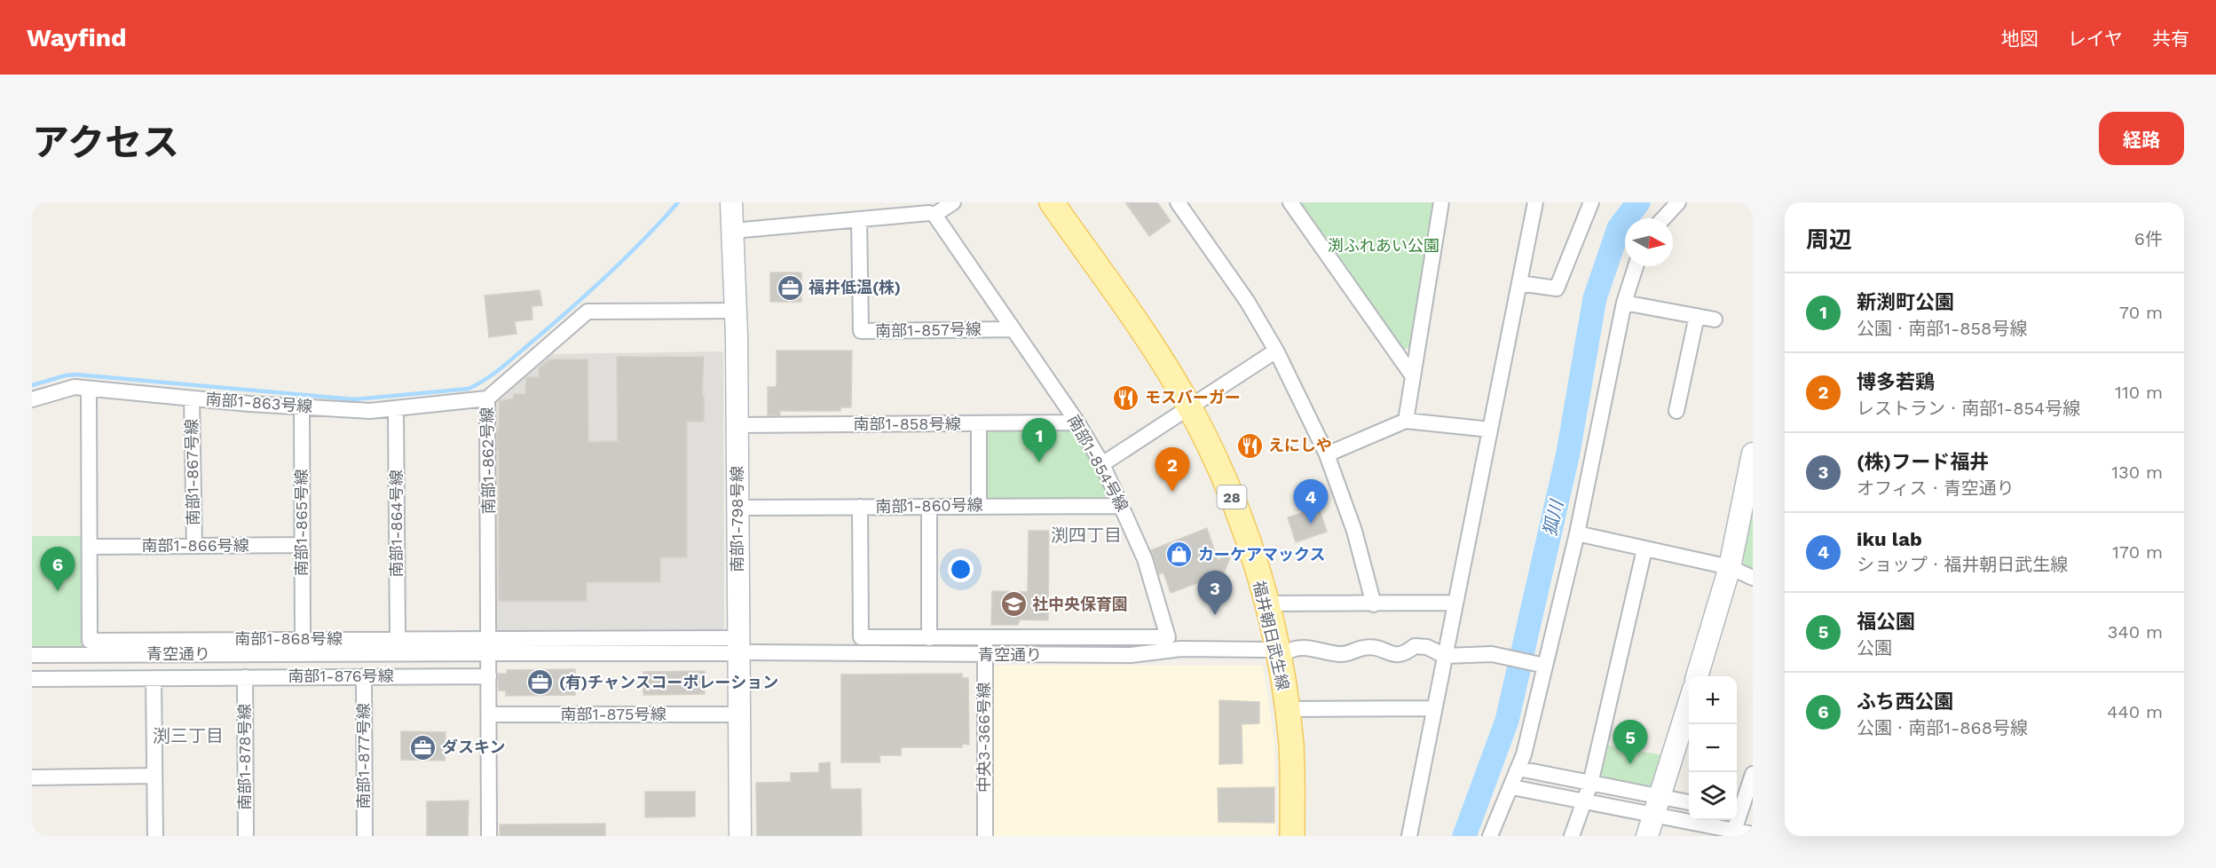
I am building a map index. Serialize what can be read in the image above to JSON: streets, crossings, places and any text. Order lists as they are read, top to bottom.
{
  "streets": {
    "main road": ["28", "福井朝日武生線"],
    "street": [
      "南部1-857号線",
      "南部1-863号線",
      "南部1-858号線",
      "南部1-862号線",
      "南部1-854号線",
      "南部1-867号線",
      "南部1-860号線",
      "南部1-798号線",
      "南部1-865号線",
      "南部1-864号線",
      "南部1-866号線",
      "南部1-868号線",
      "青空通り",
      "南部1-876号線",
      "南部1-875号線",
      "中央3-366号線",
      "南部1-877号線",
      "南部1-878号線"
    ]
  },
  "crossings": [
    ["南部1-857号線", "南部1-854号線"],
    ["南部1-863号線", "南部1-862号線"],
    ["南部1-863号線", "南部1-867号線"],
    ["南部1-863号線", "南部1-865号線"],
    ["南部1-863号線", "南部1-864号線"],
    ["南部1-863号線", "南部1-868号線"],
    ["南部1-858号線", "南部1-854号線"],
    ["南部1-858号線", "南部1-798号線"],
    ["南部1-862号線", "南部1-798号線"],
    ["南部1-862号線", "南部1-868号線"],
    ["南部1-862号線", "南部1-876号線"],
    ["南部1-854号線", "南部1-860号線"],
    ["南部1-854号線", "中央3-366号線"],
    ["南部1-867号線", "南部1-866号線"],
    ["南部1-860号線", "南部1-798号線"],
    ["南部1-798号線", "南部1-868号線"],
    ["南部1-798号線", "青空通り"],
    ["南部1-798号線", "南部1-875号線"],
    ["南部1-865号線", "南部1-866号線"],
    ["南部1-865号線", "南部1-868号線"],
    ["南部1-864号線", "南部1-868号線"],
    ["南部1-866号線", "南部1-868号線"],
    ["南部1-868号線", "青空通り"],
    ["青空通り", "中央3-366号線"],
    ["南部1-876号線", "南部1-877号線"],
    ["南部1-876号線", "南部1-878号線"]
  ],
  "districts": ["渕四丁目", "渕三丁目"],
  "water": ["狐川"],
  "parks": ["渕ふれあい公園"],
  "places": {
    "office": ["福井低温(株)", "(有)チャンスコーポレーション", "ダスキン"],
    "restaurant": ["モスバーガー", "えにしや"],
    "shop": ["カーケアマックス"],
    "school or university": ["社中央保育園"]
  },
  "north": "right",
  "page": {
    "header": "Wayfind",
    "nav": ["地図", "レイヤ", "共有"],
    "title": "アクセス",
    "buttons": "経路",
    "heading": ["周辺", "6件"],
    "list": [
      {
        "mark": "1",
        "name": "新渕町公園",
        "note": "公園 · 南部1-858号線",
        "value": "70 m"
      },
      {
        "mark": "2",
        "name": "博多若鶏",
        "note": "レストラン · 南部1-854号線",
        "value": "110 m"
      },
      {
        "mark": "3",
        "name": "(株)フード福井",
        "note": "オフィス · 青空通り",
        "value": "130 m"
      },
      {
        "mark": "4",
        "name": "iku lab",
        "note": "ショップ · 福井朝日武生線",
        "value": "170 m"
      },
      {
        "mark": "5",
        "name": "福公園",
        "note": "公園",
        "value": "340 m"
      },
      {
        "mark": "6",
        "name": "ふち西公園",
        "note": "公園 · 南部1-868号線",
        "value": "440 m"
      }
    ],
    "pins": [
      "1",
      "2",
      "4",
      "6",
      "3",
      "5"
    ],
    "map_buttons": ["+", "−"]
  }
}
